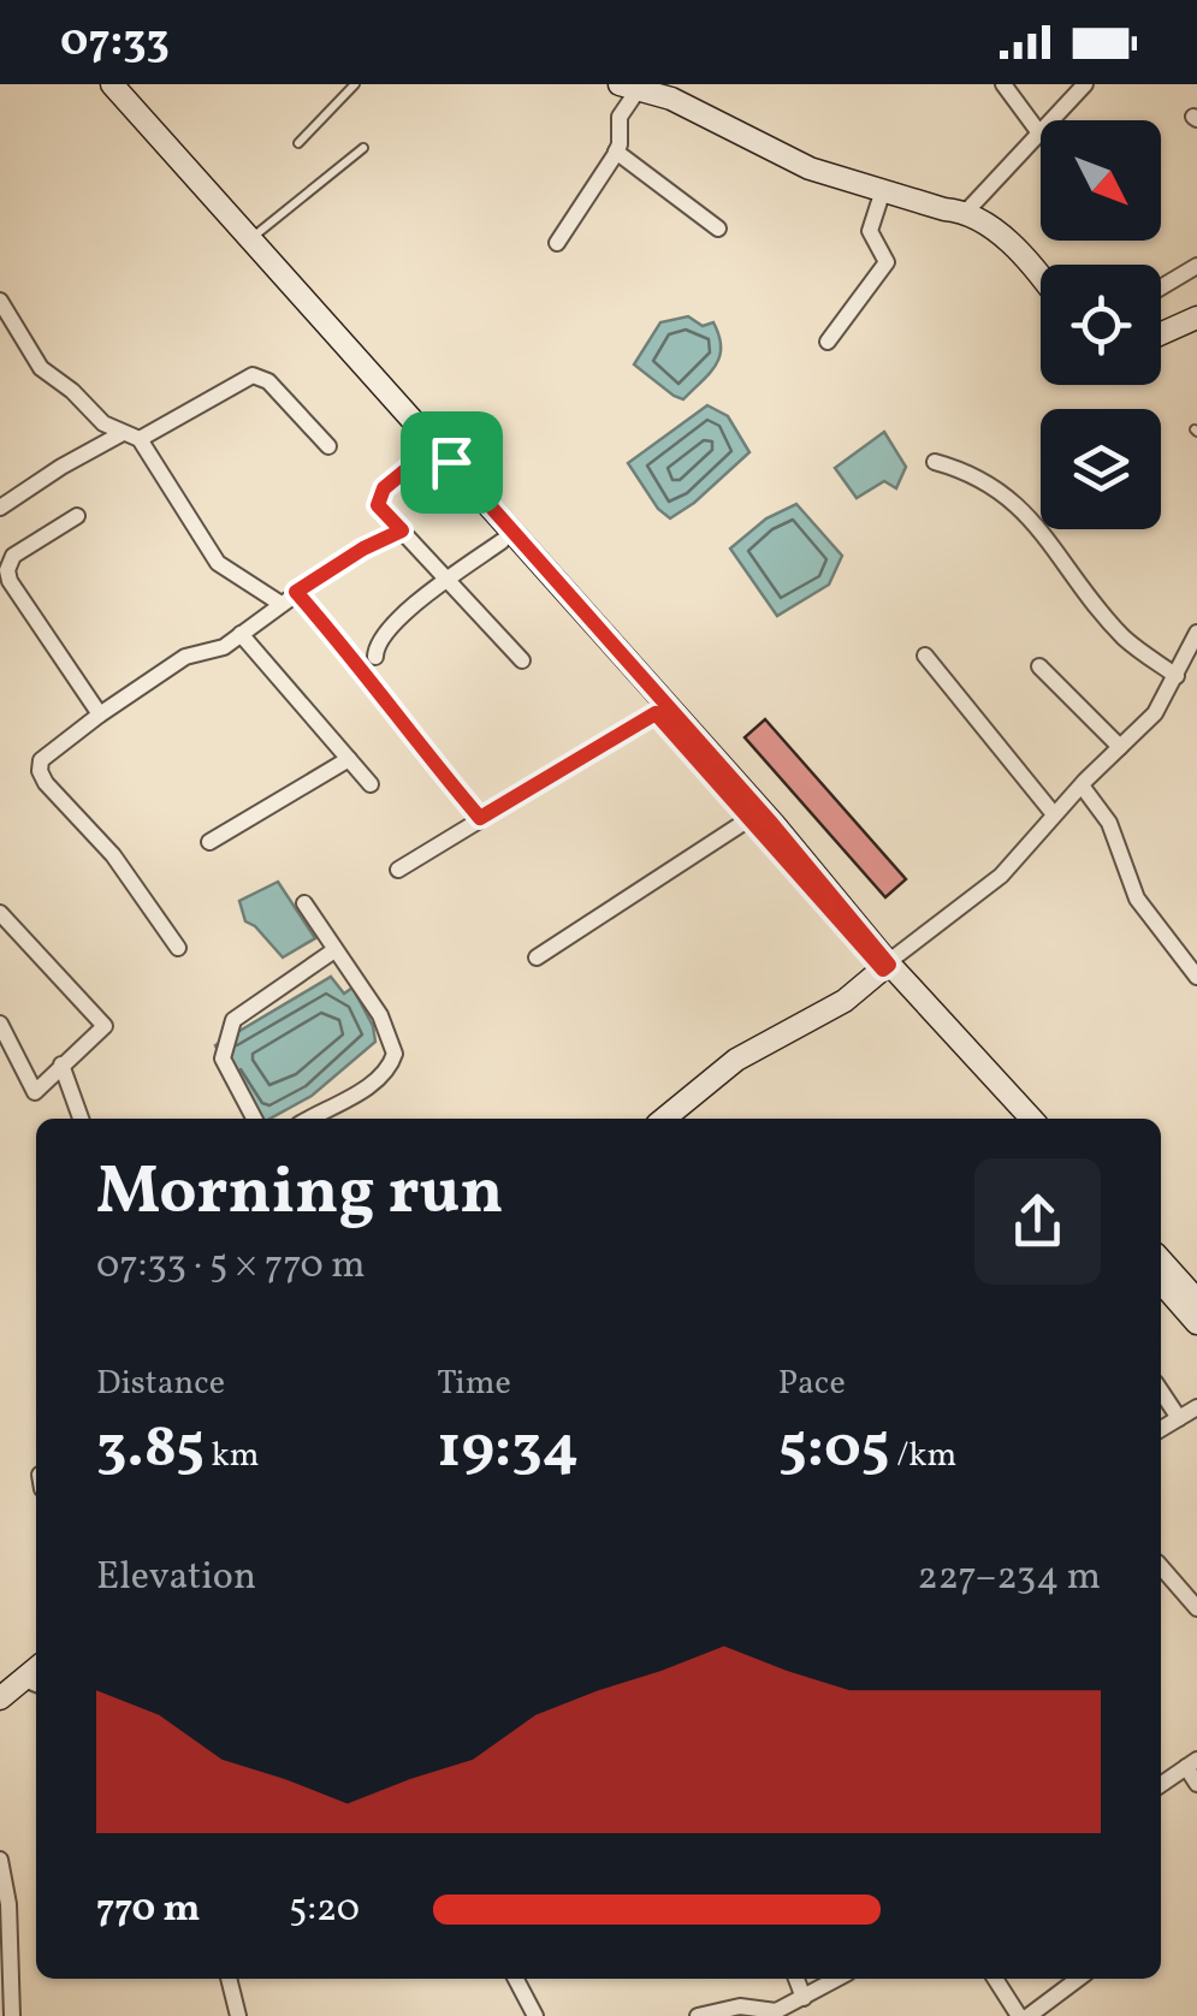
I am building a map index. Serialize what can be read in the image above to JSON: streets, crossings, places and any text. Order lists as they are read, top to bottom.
{
  "north": "bottom right",
  "page": {
    "status": "07:33",
    "heading": ["Morning run", "07:33 · 5 × 770 m"],
    "stats": [
      ["Distance", "3.85 km"],
      ["Time", "19:34"],
      ["Pace", "5:05 /km"]
    ],
    "chart": ["Elevation", "227–234 m"],
    "list": [
      {
        "name": "770 m",
        "note": "5:20"
      }
    ]
  }
}
